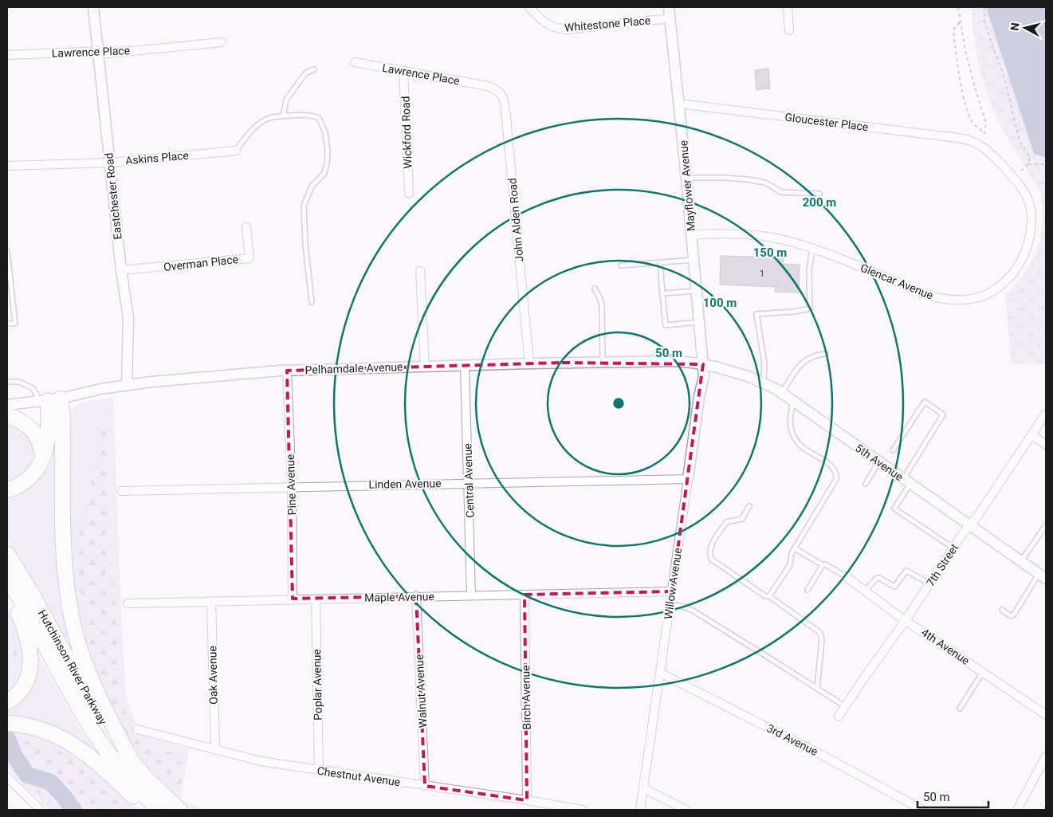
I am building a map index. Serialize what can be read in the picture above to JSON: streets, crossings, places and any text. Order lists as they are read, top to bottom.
{
  "streets": {
    "highway": ["Hutchinson River Parkway"],
    "street": [
      "Whitestone Place",
      "Lawrence Place",
      "Gloucester Place",
      "Wickford Road",
      "Askins Place",
      "Mayflower Avenue",
      "Eastchester Road",
      "John Alden Road",
      "Overman Place",
      "Glencar Avenue",
      "Pelhamdale Avenue",
      "5th Avenue",
      "Central Avenue",
      "Linden Avenue",
      "Pine Avenue",
      "7th Street",
      "Willow Avenue",
      "Maple Avenue",
      "4th Avenue",
      "Oak Avenue",
      "Poplar Avenue",
      "Walnut Avenue",
      "Birch Avenue",
      "3rd Avenue",
      "Chestnut Avenue"
    ]
  },
  "crossings": [
    ["Whitestone Place", "Mayflower Avenue"],
    ["Lawrence Place", "Wickford Road"],
    ["Lawrence Place", "Eastchester Road"],
    ["Lawrence Place", "John Alden Road"],
    ["Gloucester Place", "Mayflower Avenue"],
    ["Gloucester Place", "Glencar Avenue"],
    ["Askins Place", "Eastchester Road"],
    ["Mayflower Avenue", "Glencar Avenue"],
    ["Mayflower Avenue", "Pelhamdale Avenue"],
    ["Mayflower Avenue", "5th Avenue"],
    ["Mayflower Avenue", "Willow Avenue"],
    ["Eastchester Road", "Overman Place"],
    ["Eastchester Road", "Pelhamdale Avenue"],
    ["John Alden Road", "Pelhamdale Avenue"],
    ["Pelhamdale Avenue", "5th Avenue"],
    ["Pelhamdale Avenue", "Central Avenue"],
    ["Pelhamdale Avenue", "Pine Avenue"],
    ["Pelhamdale Avenue", "Willow Avenue"],
    ["5th Avenue", "7th Street"],
    ["5th Avenue", "Willow Avenue"],
    ["Central Avenue", "Linden Avenue"],
    ["Central Avenue", "Maple Avenue"],
    ["Linden Avenue", "Pine Avenue"],
    ["Linden Avenue", "Willow Avenue"],
    ["Pine Avenue", "Maple Avenue"],
    ["7th Street", "4th Avenue"],
    ["Willow Avenue", "Maple Avenue"],
    ["Willow Avenue", "3rd Avenue"],
    ["Maple Avenue", "Oak Avenue"],
    ["Maple Avenue", "Poplar Avenue"],
    ["Maple Avenue", "Walnut Avenue"],
    ["Maple Avenue", "Birch Avenue"],
    ["Oak Avenue", "Chestnut Avenue"],
    ["Poplar Avenue", "Chestnut Avenue"],
    ["Walnut Avenue", "Chestnut Avenue"],
    ["Birch Avenue", "Chestnut Avenue"]
  ],
  "house_numbers": ["1"],
  "scale_bar": "50 m",
  "north": "left",
  "rings": [
    "200 m",
    "150 m",
    "100 m",
    "50 m"
  ]
}
